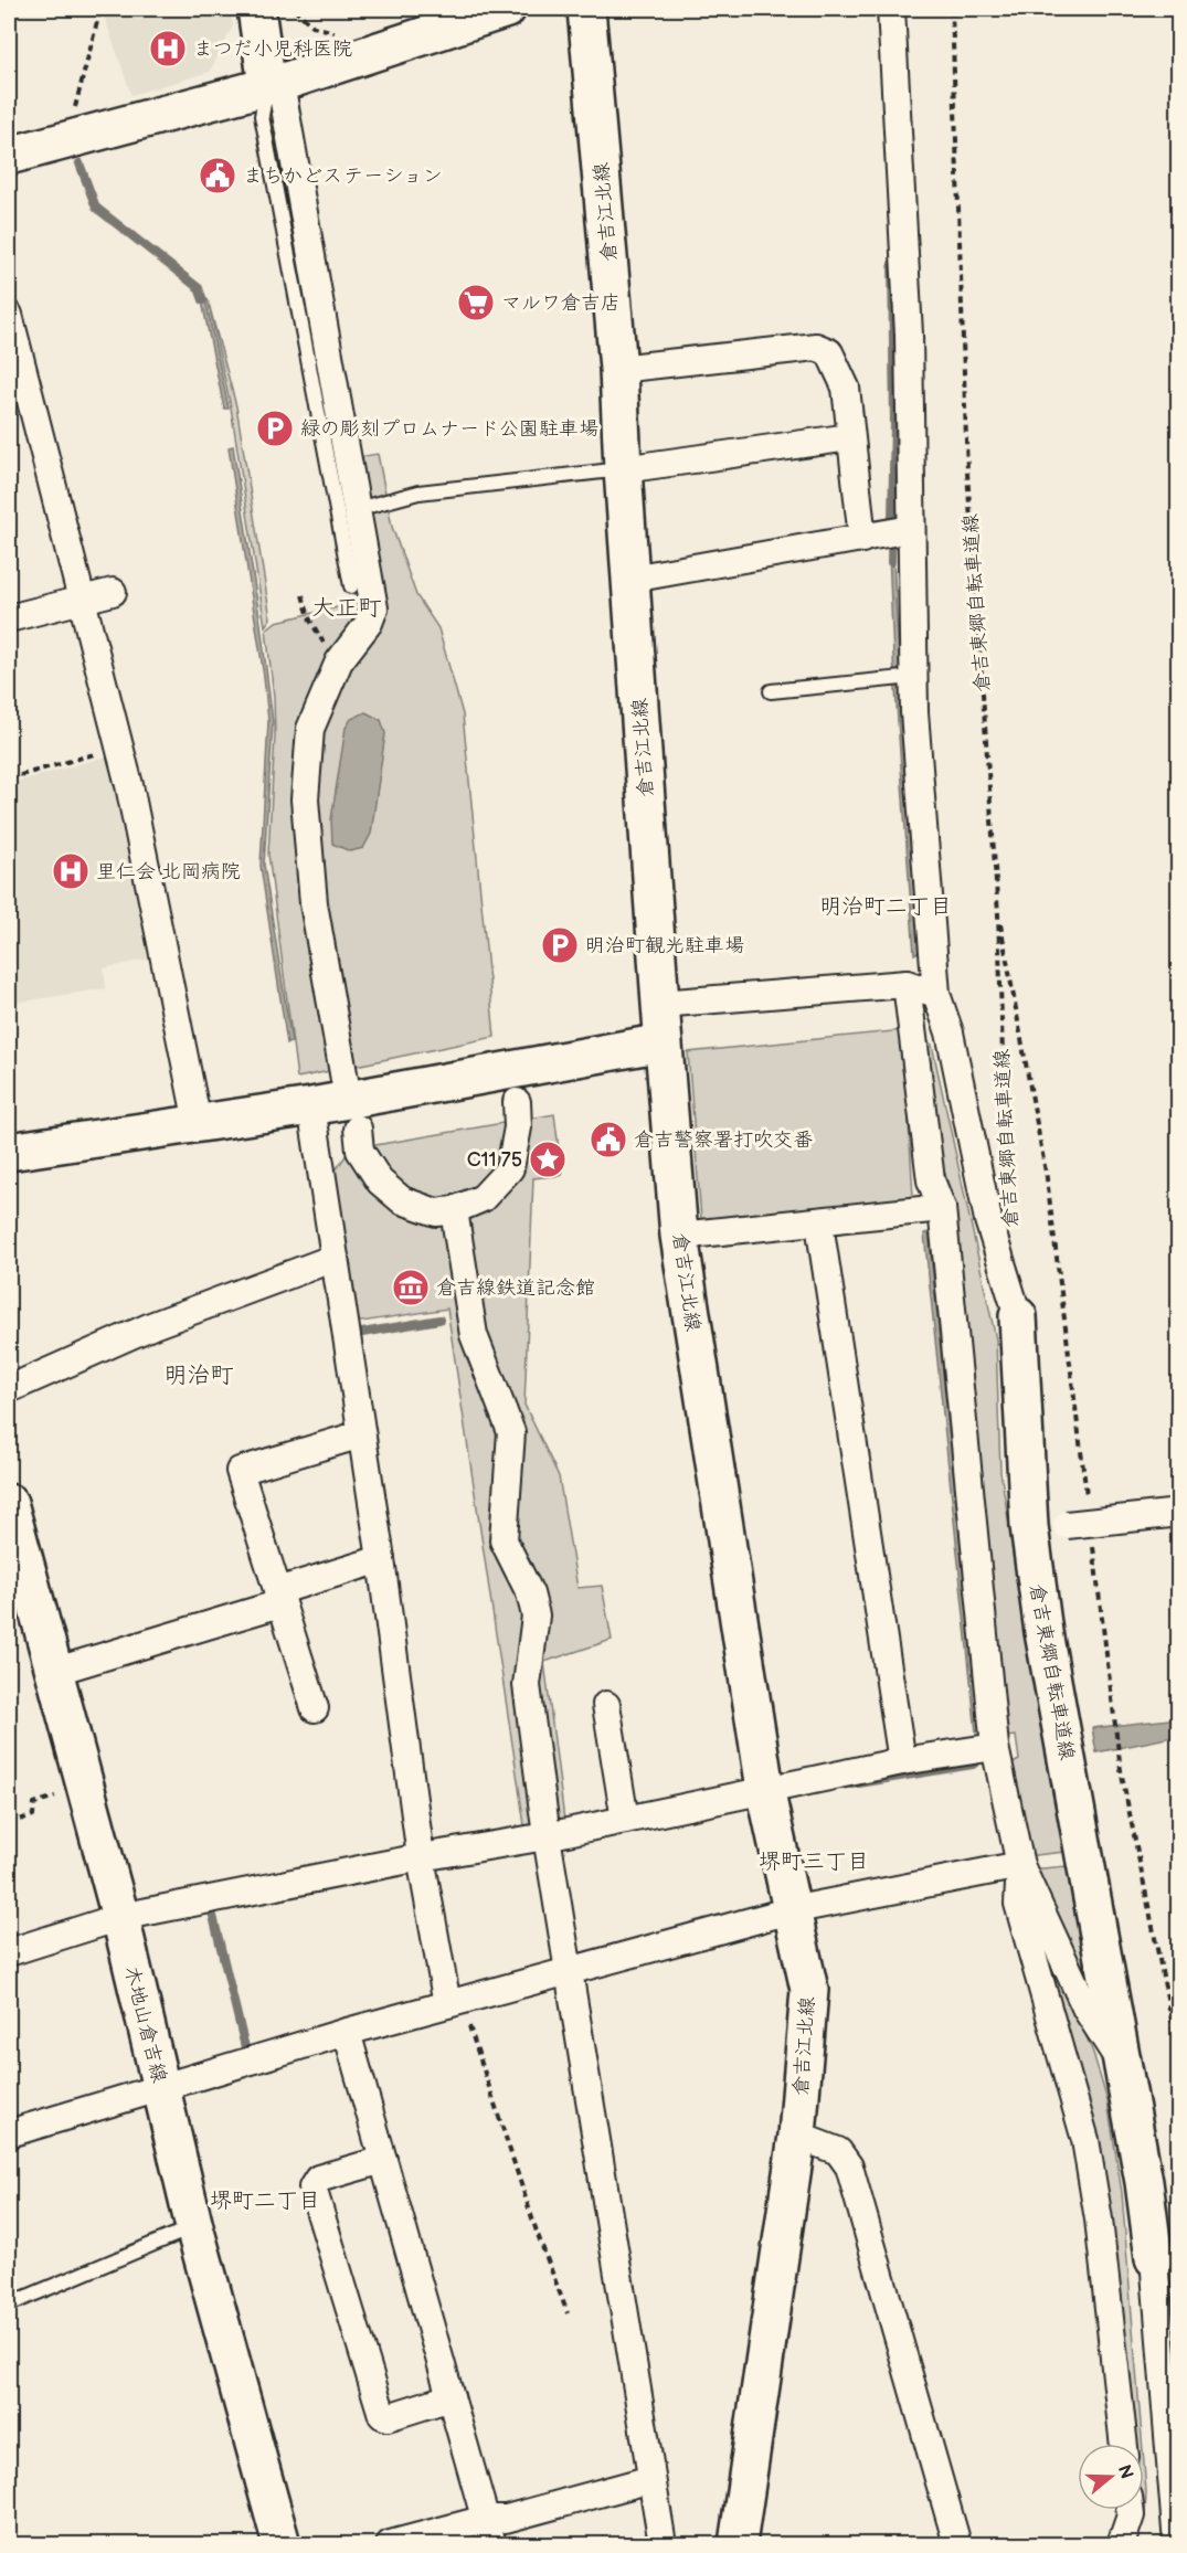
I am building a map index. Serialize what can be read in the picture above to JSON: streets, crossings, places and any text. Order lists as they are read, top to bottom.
{
  "streets": {
    "main road": ["倉吉江北線", "倉吉東郷自転車道線", "木地山倉吉線"]
  },
  "districts": [
    "大正町",
    "明治町二丁目",
    "明治町",
    "堺町三丁目",
    "堺町二丁目"
  ],
  "places": {
    "hospital": ["まつだ小児科医院", "里仁会 北岡病院"],
    "public building": ["まちかどステーション", "倉吉警察署打吹交番"],
    "supermarket": ["マルワ倉吉店"],
    "parking": ["緑の彫刻プロムナード公園駐車場", "明治町観光駐車場"],
    "place": ["C11 75"],
    "museum": ["倉吉線鉄道記念館"]
  },
  "north": "right"
}
